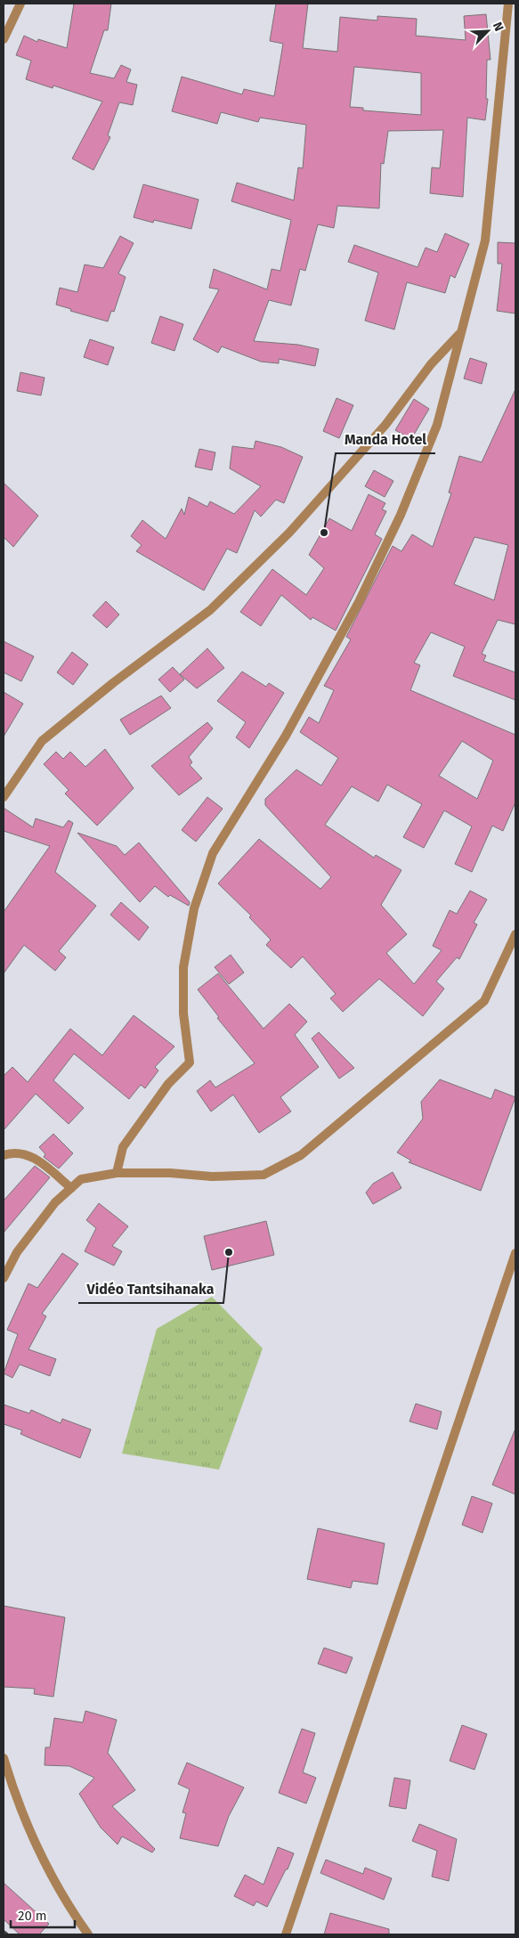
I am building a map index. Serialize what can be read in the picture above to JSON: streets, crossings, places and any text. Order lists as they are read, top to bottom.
{
  "places": ["Manda Hotel", "Vidéo Tantsihanaka"],
  "scale_bar": "20 m",
  "north": "top right"
}
